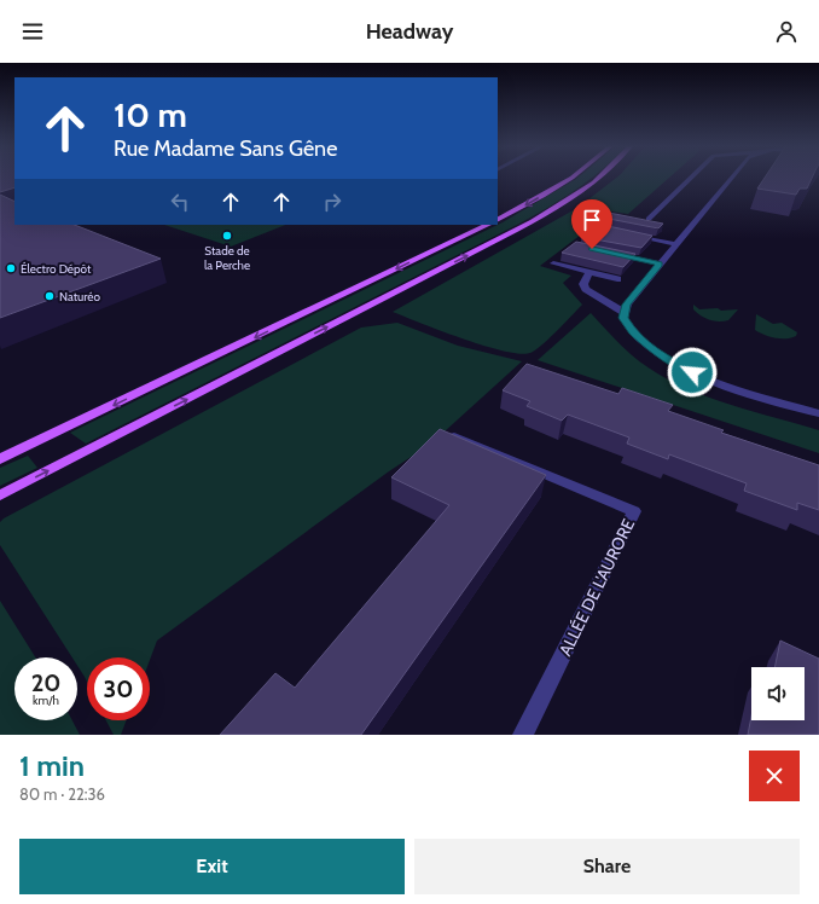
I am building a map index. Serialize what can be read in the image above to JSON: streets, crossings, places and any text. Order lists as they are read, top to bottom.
{
  "streets": {
    "street": ["ALLÉE DE L'AURORE"]
  },
  "places": ["Stade de la Perche", "Électro Dépôt", "Naturéo"],
  "page": {
    "header": "Headway",
    "turn": ["10 m", "Rue Madame Sans Gêne"],
    "speed": "20 km/h",
    "limit": "30",
    "heading": ["1 min", "80 m · 22:36"],
    "buttons": ["Exit", "Share"]
  }
}
